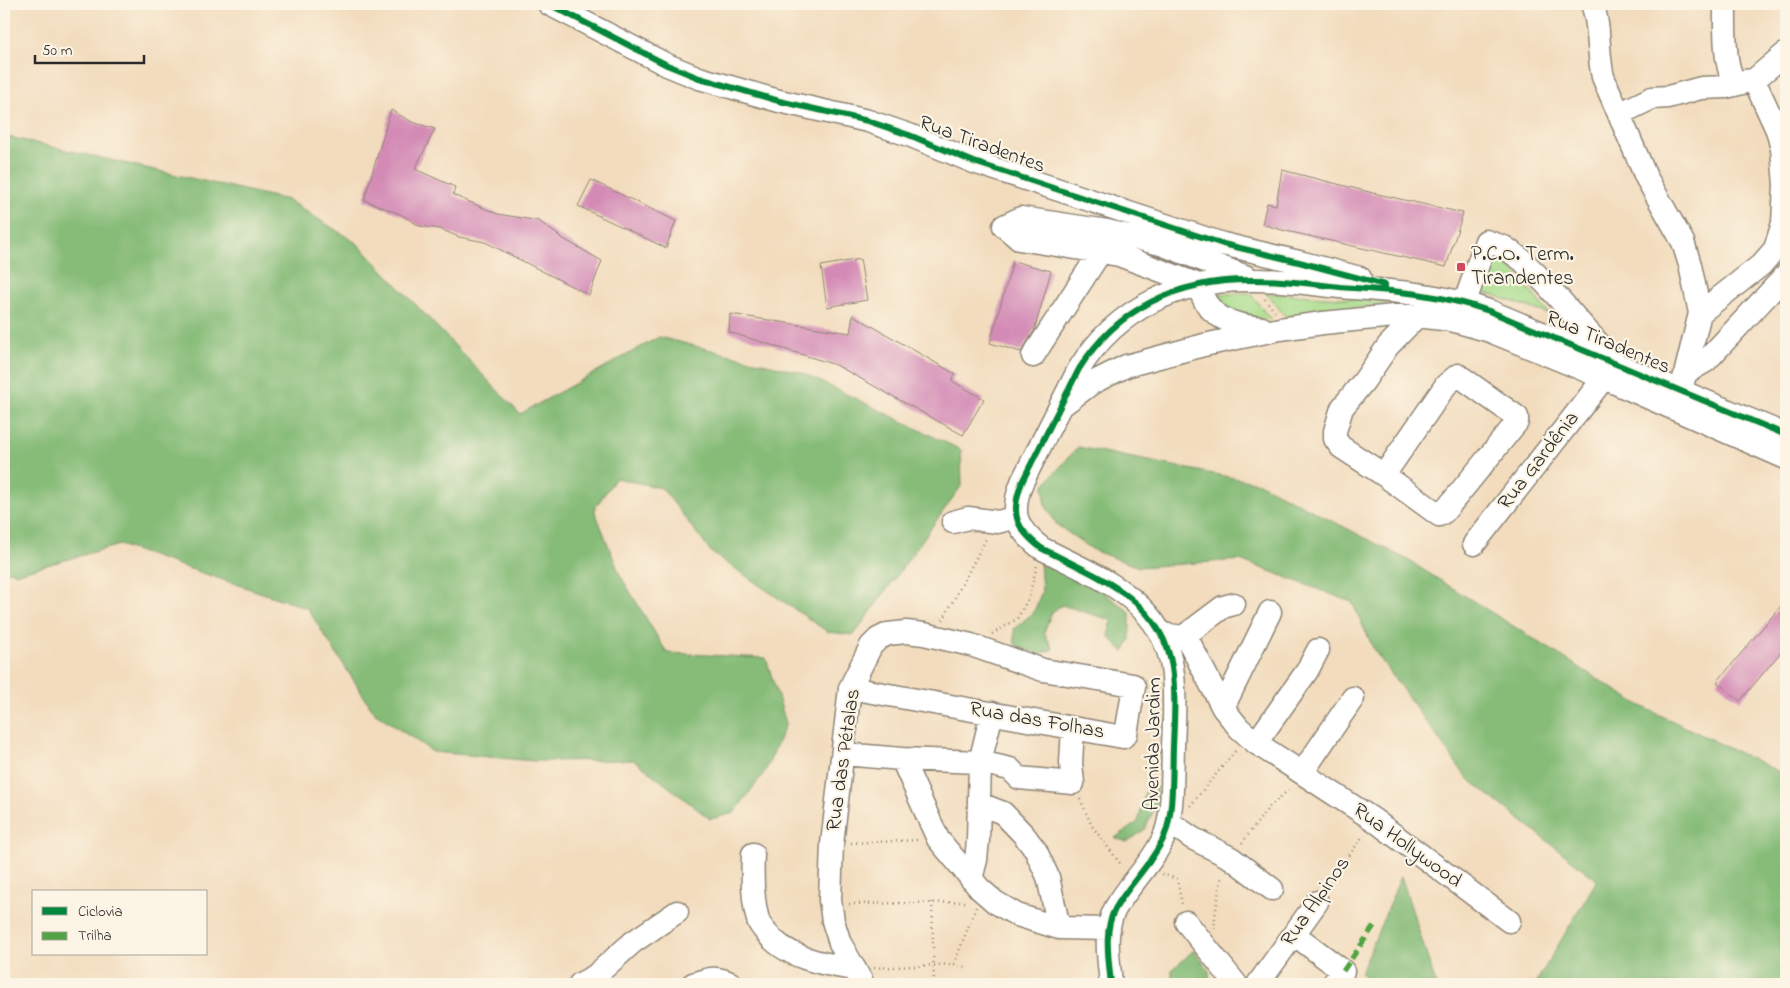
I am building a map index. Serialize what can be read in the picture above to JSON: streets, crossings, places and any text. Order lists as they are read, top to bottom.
{
  "streets": {
    "street": [
      "Rua Tiradentes",
      "Rua Gardênia",
      "Rua das Folhas",
      "Avenida Jardim",
      "Rua das Pétalas",
      "Rua Hollywood",
      "Rua Alpinos"
    ]
  },
  "crossings": [
    ["Rua Tiradentes", "Rua Gardênia"],
    ["Rua das Folhas", "Rua das Pétalas"],
    ["Avenida Jardim", "Rua Hollywood"],
    ["Rua Hollywood", "Rua Alpinos"]
  ],
  "places": {
    "transit": ["P.C.O. Term. Tirandentes"]
  },
  "legend": ["Ciclovia", "Trilha"],
  "scale_bar": "50 m"
}
